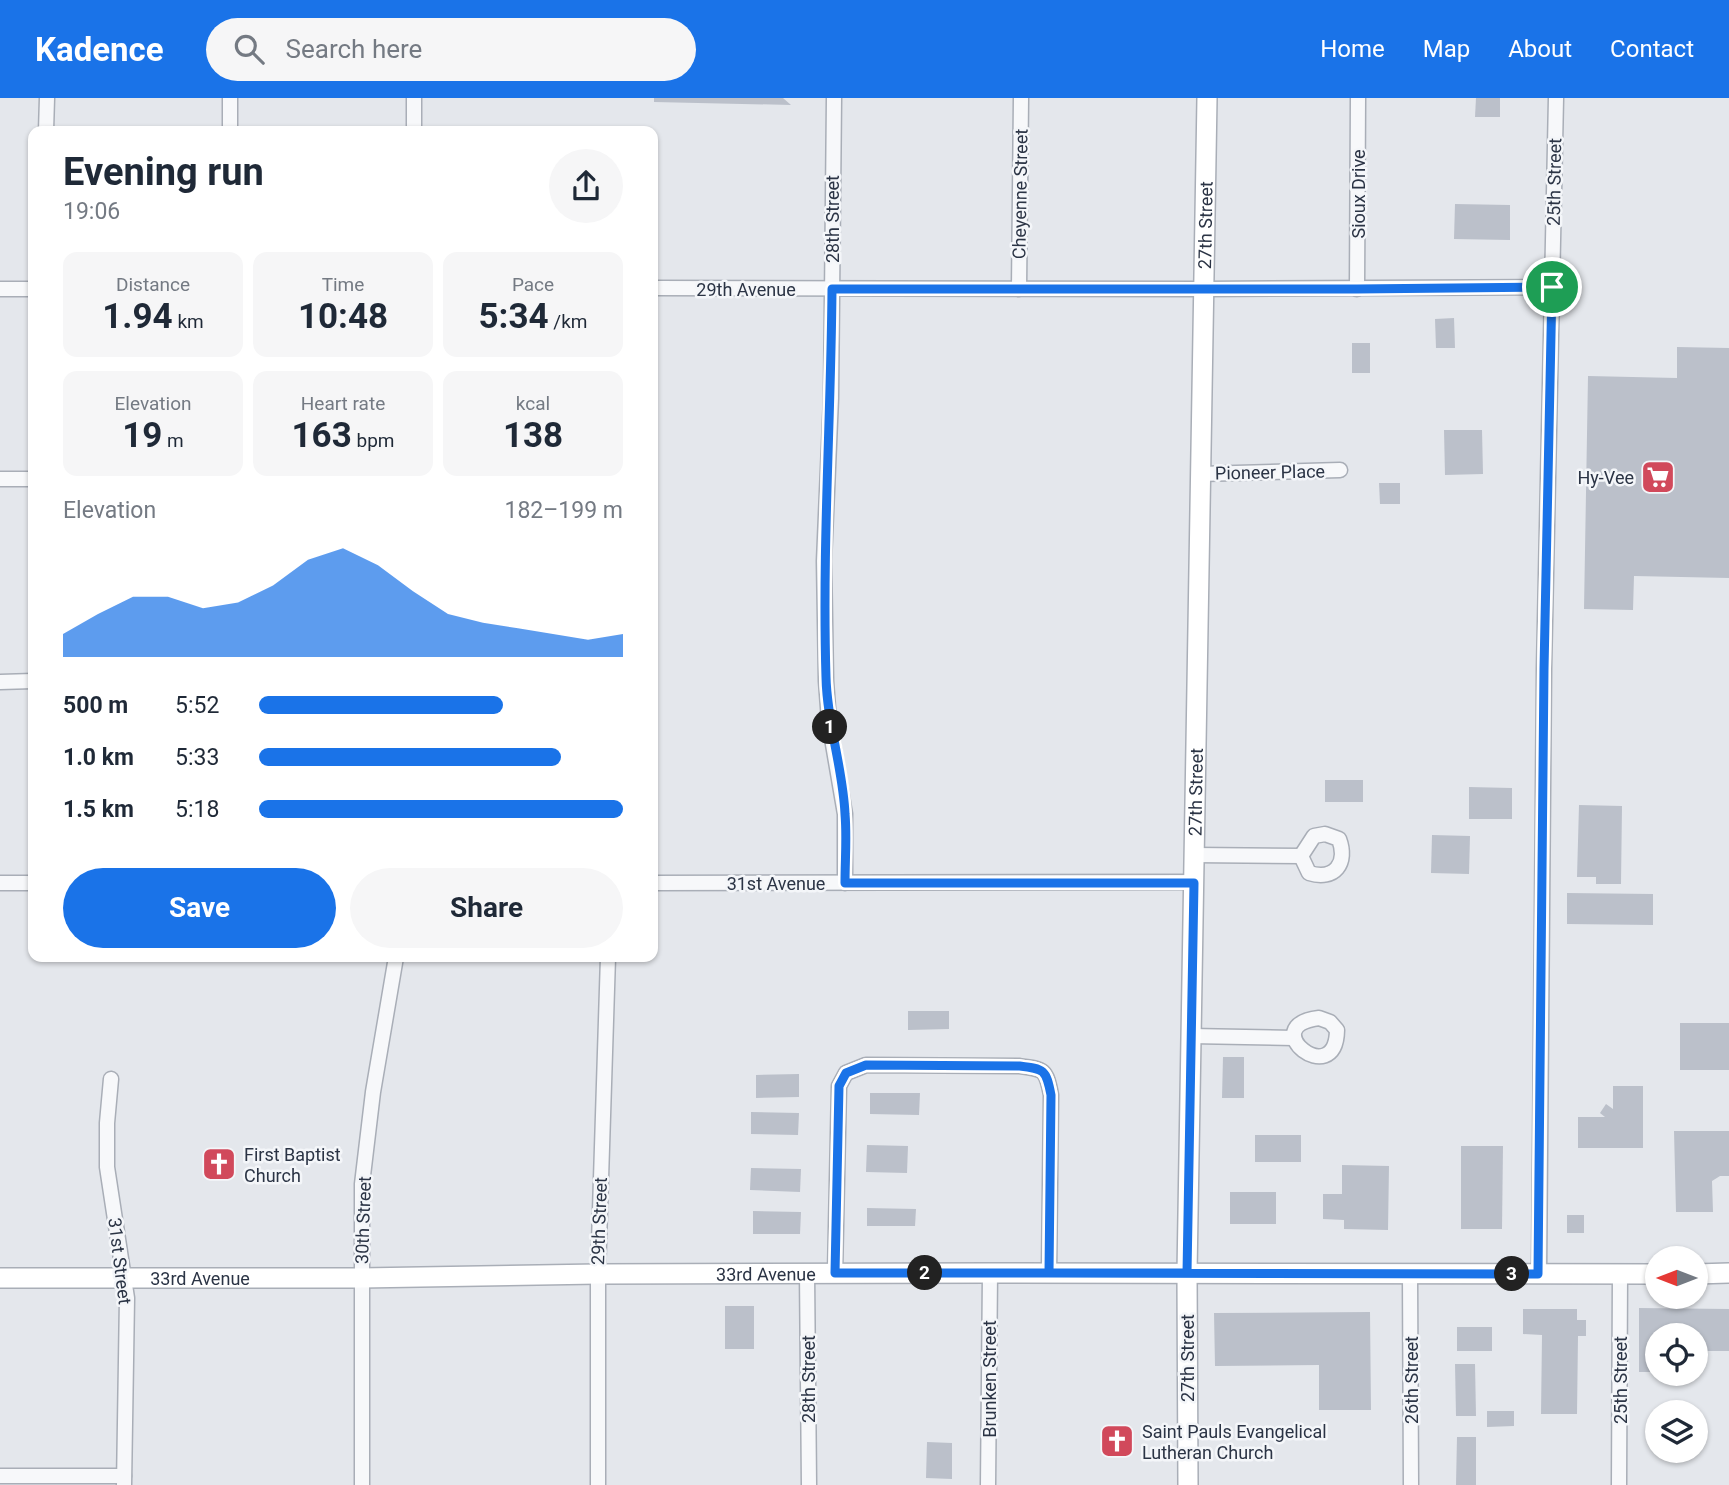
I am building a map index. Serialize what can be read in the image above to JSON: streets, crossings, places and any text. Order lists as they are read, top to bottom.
{
  "streets": {
    "main road": ["27th Street", "33rd Avenue"],
    "street": [
      "25th Street",
      "Cheyenne Street",
      "Sioux Drive",
      "28th Street",
      "29th Avenue",
      "Pioneer Place",
      "31st Avenue",
      "30th Street",
      "29th Street",
      "31st Street",
      "Brunken Street",
      "26th Street"
    ]
  },
  "crossings": [
    ["25th Street", "29th Avenue"],
    ["25th Street", "33rd Avenue"],
    ["Cheyenne Street", "29th Avenue"],
    ["Sioux Drive", "29th Avenue"],
    ["28th Street", "29th Avenue"],
    ["28th Street", "31st Avenue"],
    ["28th Street", "33rd Avenue"],
    ["27th Street", "29th Avenue"],
    ["27th Street", "Pioneer Place"],
    ["27th Street", "31st Avenue"],
    ["27th Street", "33rd Avenue"],
    ["30th Street", "33rd Avenue"],
    ["29th Street", "33rd Avenue"],
    ["31st Street", "33rd Avenue"],
    ["33rd Avenue", "Brunken Street"],
    ["33rd Avenue", "26th Street"]
  ],
  "places": {
    "supermarket": ["Hy-Vee"],
    "church": ["First Baptist Church", "Saint Pauls Evangelical Lutheran Church"]
  },
  "north": "left",
  "page": {
    "header": "Kadence",
    "search": "Search here",
    "nav": [
      "Home",
      "Map",
      "About",
      "Contact"
    ],
    "heading": ["Evening run", "19:06"],
    "stats": [
      ["Distance", "1.94 km"],
      ["Time", "10:48"],
      ["Pace", "5:34 /km"],
      ["Elevation", "19 m"],
      ["Heart rate", "163 bpm"],
      ["kcal", "138"]
    ],
    "chart": ["Elevation", "182–199 m"],
    "list": [
      {
        "name": "500 m",
        "note": "5:52"
      },
      {
        "name": "1.0 km",
        "note": "5:33"
      },
      {
        "name": "1.5 km",
        "note": "5:18"
      }
    ],
    "pins": ["1", "2", "3"],
    "buttons": ["Save", "Share"]
  }
}
